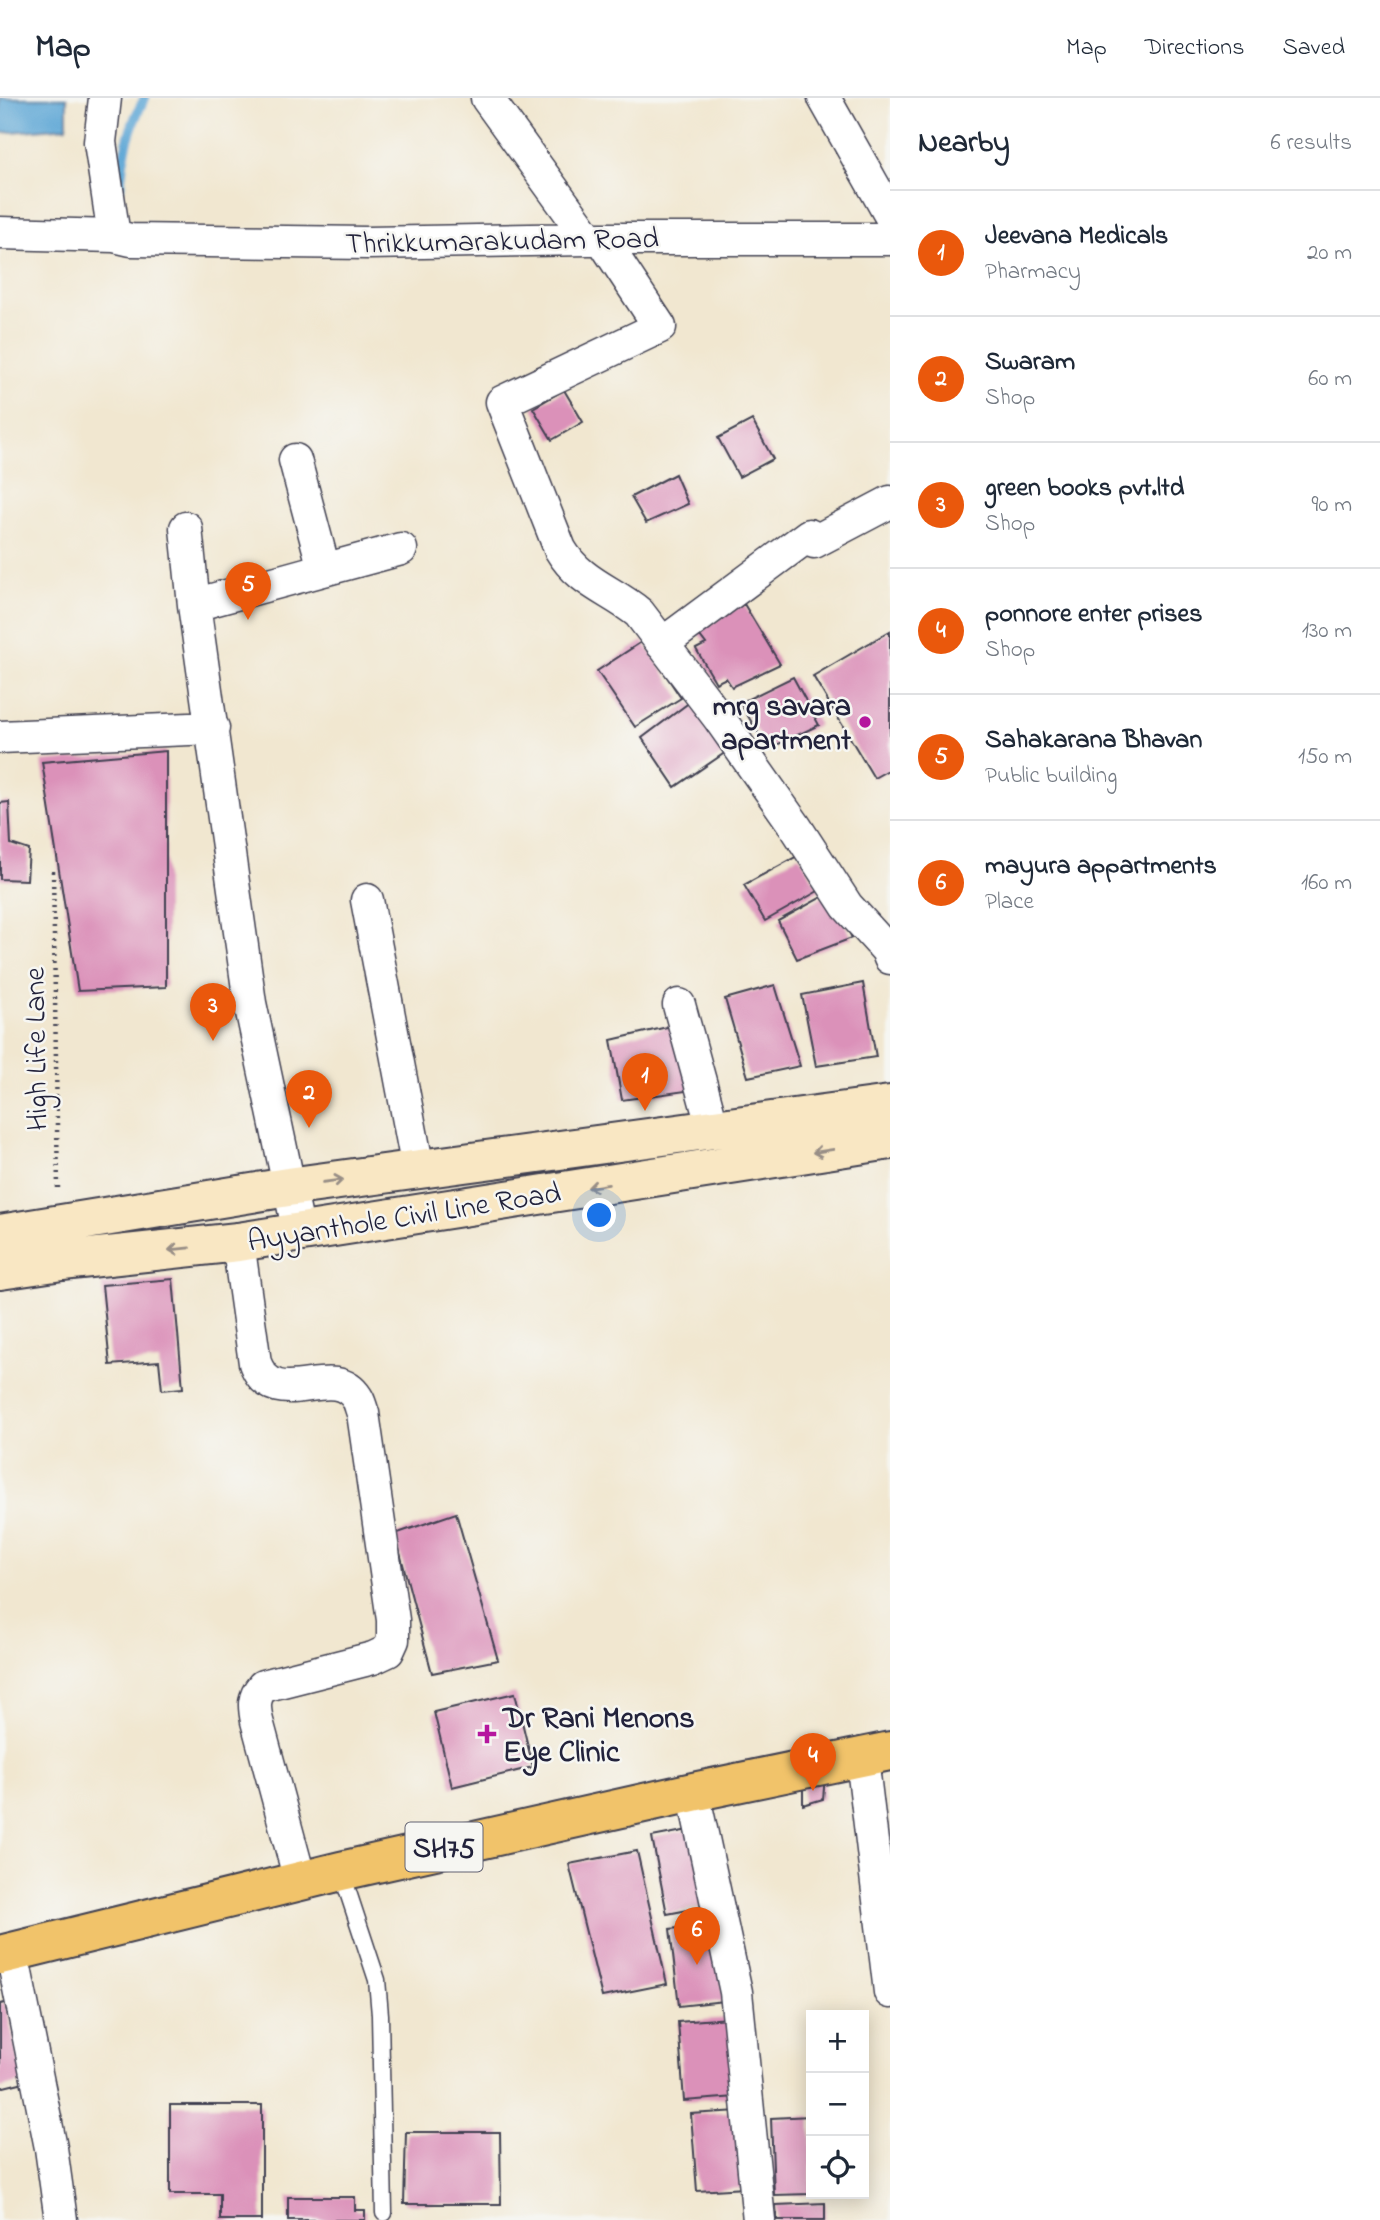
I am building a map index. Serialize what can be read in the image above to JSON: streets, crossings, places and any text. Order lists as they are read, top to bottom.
{
  "streets": {
    "main road": ["Ayyanthole Civil Line Road", "SH75"],
    "street": ["Thrikkumarakudam Road"],
    "path": ["High Life Lane"]
  },
  "crossings": [
    ["High Life Lane", "Ayyanthole Civil Line Road"]
  ],
  "places": {
    "other": ["mrg savara apartment"],
    "health": ["Dr Rani Menons Eye Clinic"]
  },
  "page": {
    "header": "Map",
    "nav": ["Map", "Directions", "Saved"],
    "heading": ["Nearby", "6 results"],
    "list": [
      {
        "mark": "1",
        "name": "Jeevana Medicals",
        "note": "Pharmacy",
        "value": "20 m"
      },
      {
        "mark": "2",
        "name": "Swaram",
        "note": "Shop",
        "value": "60 m"
      },
      {
        "mark": "3",
        "name": "green books pvt.ltd",
        "note": "Shop",
        "value": "90 m"
      },
      {
        "mark": "4",
        "name": "ponnore enter prises",
        "note": "Shop",
        "value": "130 m"
      },
      {
        "mark": "5",
        "name": "Sahakarana Bhavan",
        "note": "Public building",
        "value": "150 m"
      },
      {
        "mark": "6",
        "name": "mayura appartments",
        "note": "Place",
        "value": "160 m"
      }
    ],
    "pins": [
      "5",
      "3",
      "1",
      "2",
      "4",
      "6"
    ],
    "map_buttons": ["+", "−"]
  }
}
